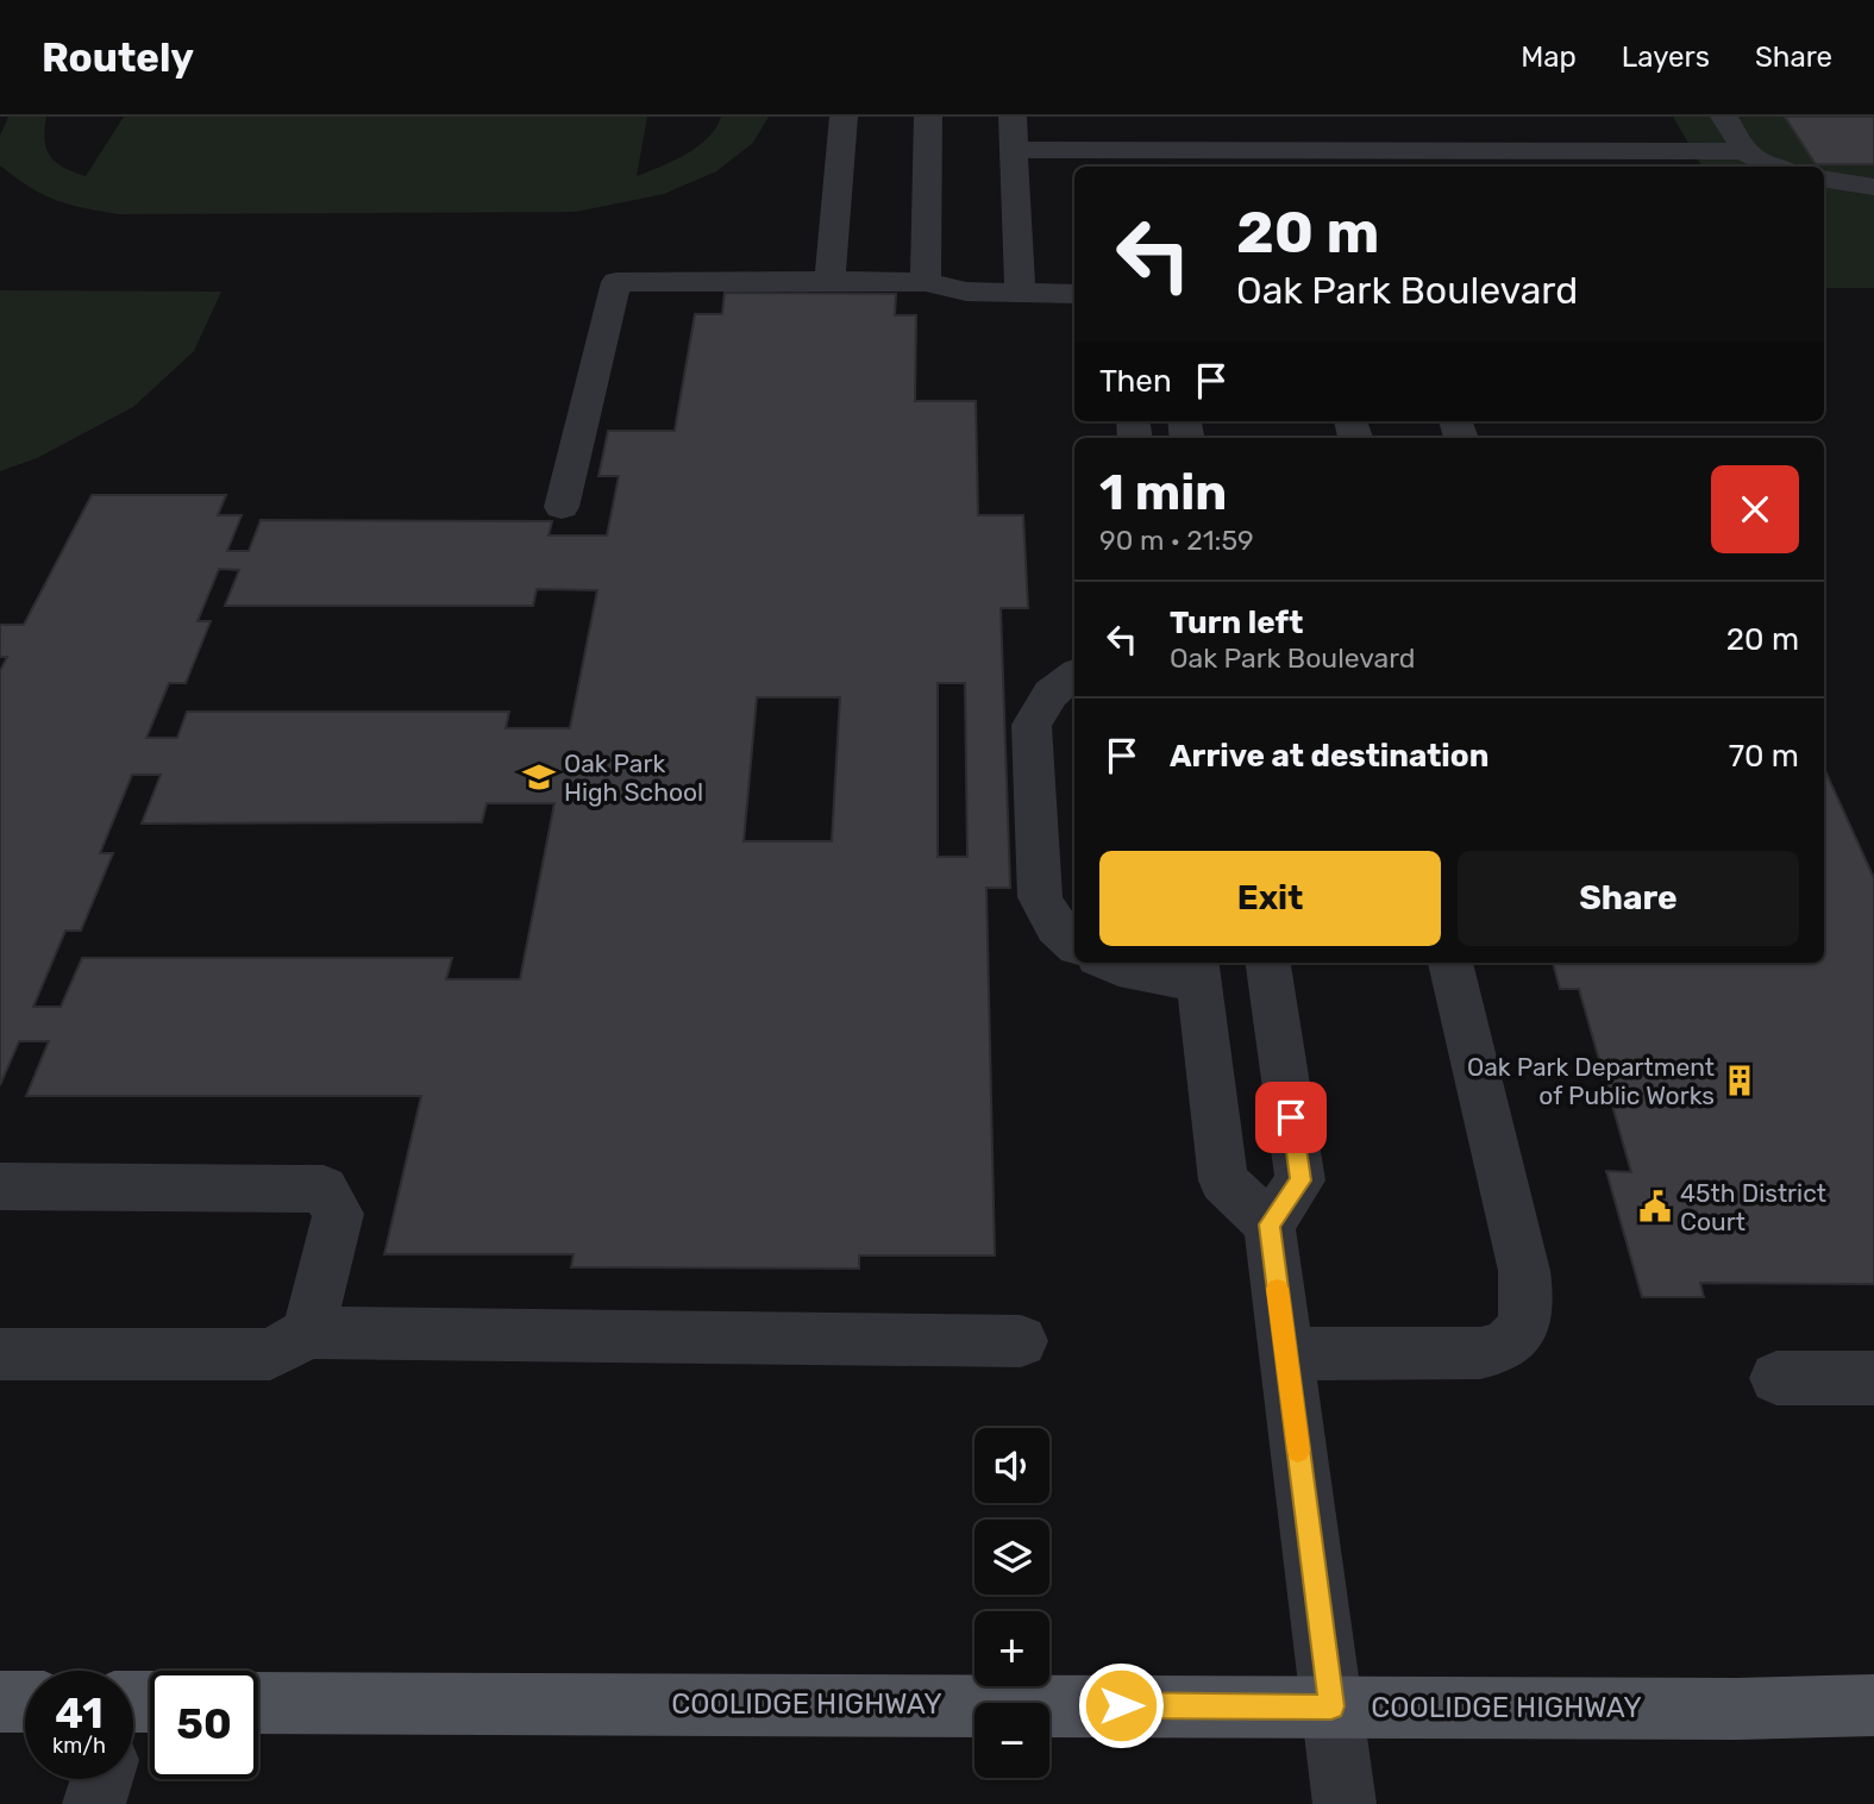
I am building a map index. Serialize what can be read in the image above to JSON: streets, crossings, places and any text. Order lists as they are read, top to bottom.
{
  "streets": {
    "main road": ["COOLIDGE HIGHWAY"]
  },
  "places": {
    "school or university": ["Oak Park High School"],
    "building": ["Oak Park Department of Public Works"],
    "public building": ["45th District Court"]
  },
  "page": {
    "header": "Routely",
    "nav": ["Map", "Layers", "Share"],
    "turn": ["20 m", "Oak Park Boulevard"],
    "then": "Then",
    "heading": ["1 min", "90 m · 21:59"],
    "list": [
      {
        "name": "Turn left",
        "note": "Oak Park Boulevard",
        "value": "20 m"
      },
      {
        "name": "Arrive at destination",
        "value": "70 m"
      }
    ],
    "buttons": ["Exit", "Share"],
    "map_buttons": ["+", "−"],
    "speed": "41 km/h",
    "limit": "50"
  }
}
